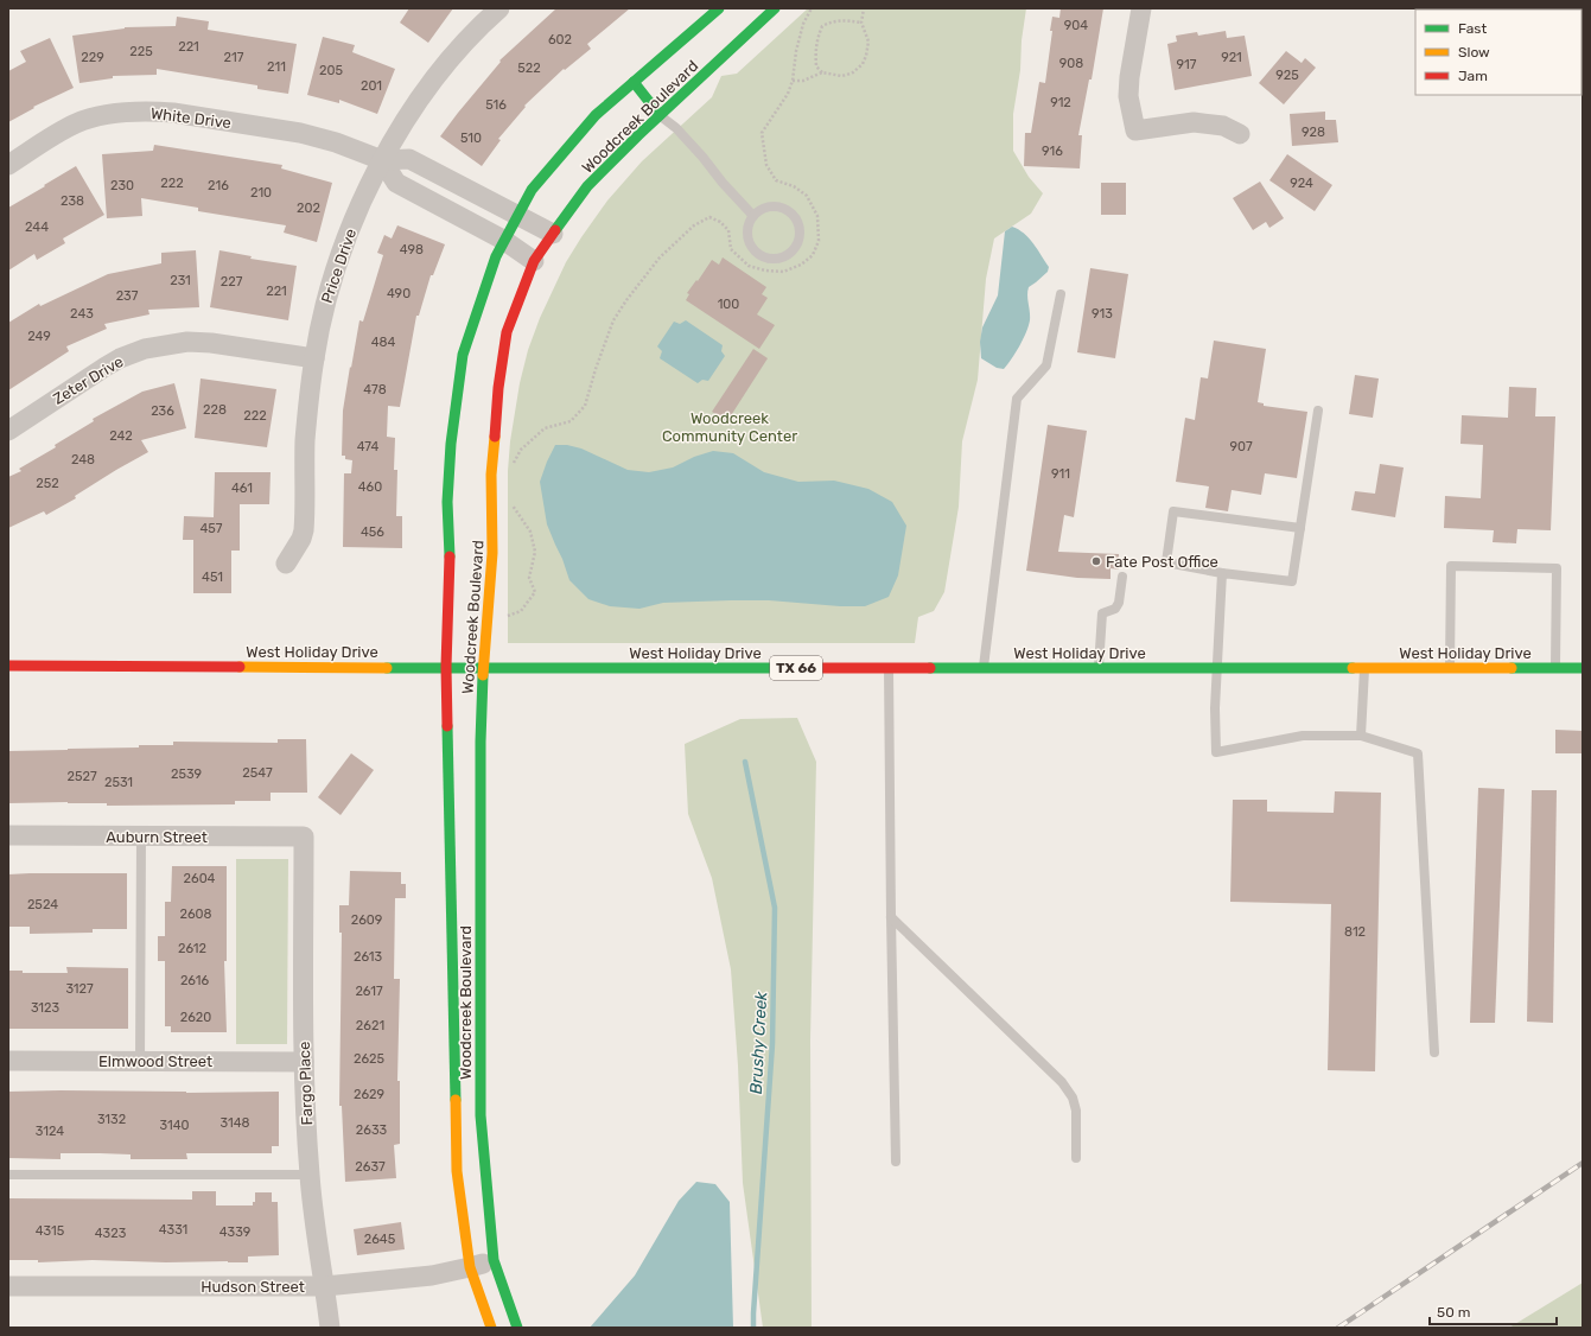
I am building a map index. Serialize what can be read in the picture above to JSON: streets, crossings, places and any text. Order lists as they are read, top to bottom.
{
  "streets": {
    "street": [
      "Woodcreek Boulevard",
      "White Drive",
      "Price Drive",
      "Zeter Drive",
      "West Holiday Drive",
      "TX 66",
      "Auburn Street",
      "Elmwood Street",
      "Fargo Place",
      "Hudson Street"
    ]
  },
  "crossings": [
    ["Woodcreek Boulevard", "White Drive"],
    ["Woodcreek Boulevard", "West Holiday Drive"],
    ["Woodcreek Boulevard", "Hudson Street"],
    ["White Drive", "Price Drive"],
    ["Price Drive", "Zeter Drive"],
    ["Auburn Street", "Fargo Place"],
    ["Elmwood Street", "Fargo Place"],
    ["Fargo Place", "Hudson Street"]
  ],
  "water": ["Brushy Creek"],
  "parks": ["Woodcreek Community Center"],
  "places": ["Fate Post Office"],
  "house_numbers": [
    "904",
    "602",
    "221",
    "225",
    "229",
    "217",
    "921",
    "908",
    "917",
    "211",
    "522",
    "205",
    "925",
    "201",
    "912",
    "516",
    "928",
    "510",
    "916",
    "222",
    "924",
    "230",
    "216",
    "210",
    "238",
    "202",
    "244",
    "498",
    "231",
    "227",
    "221",
    "490",
    "237",
    "100",
    "243",
    "913",
    "249",
    "484",
    "478",
    "228",
    "236",
    "222",
    "242",
    "474",
    "907",
    "248",
    "911",
    "252",
    "460",
    "461",
    "457",
    "456",
    "451",
    "2547",
    "2539",
    "2527",
    "2531",
    "2604",
    "2524",
    "2608",
    "2609",
    "812",
    "2612",
    "2613",
    "2616",
    "3127",
    "2617",
    "3123",
    "2620",
    "2621",
    "2625",
    "2629",
    "3132",
    "3148",
    "3140",
    "2633",
    "3124",
    "2637",
    "4331",
    "4315",
    "4339",
    "4323",
    "2645"
  ],
  "legend": ["Fast", "Slow", "Jam"],
  "scale_bar": "50 m"
}
